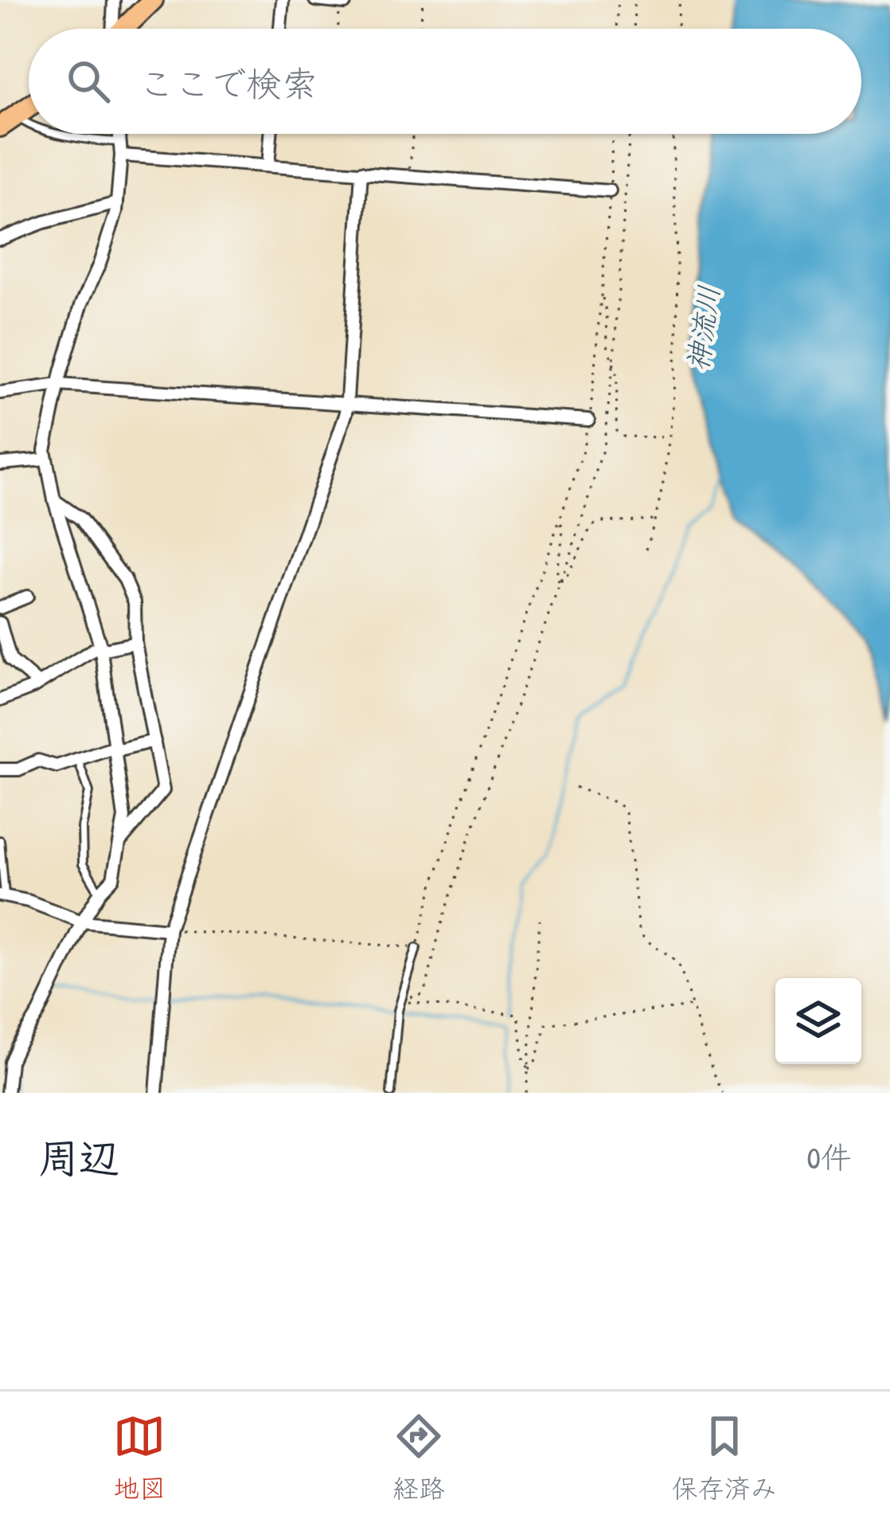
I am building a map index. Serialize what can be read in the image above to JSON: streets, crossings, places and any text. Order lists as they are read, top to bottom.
{
  "water": ["神流川"],
  "page": {
    "search": "ここで検索",
    "heading": ["周辺", "0件"],
    "nav": ["地図", "経路", "保存済み"]
  }
}
